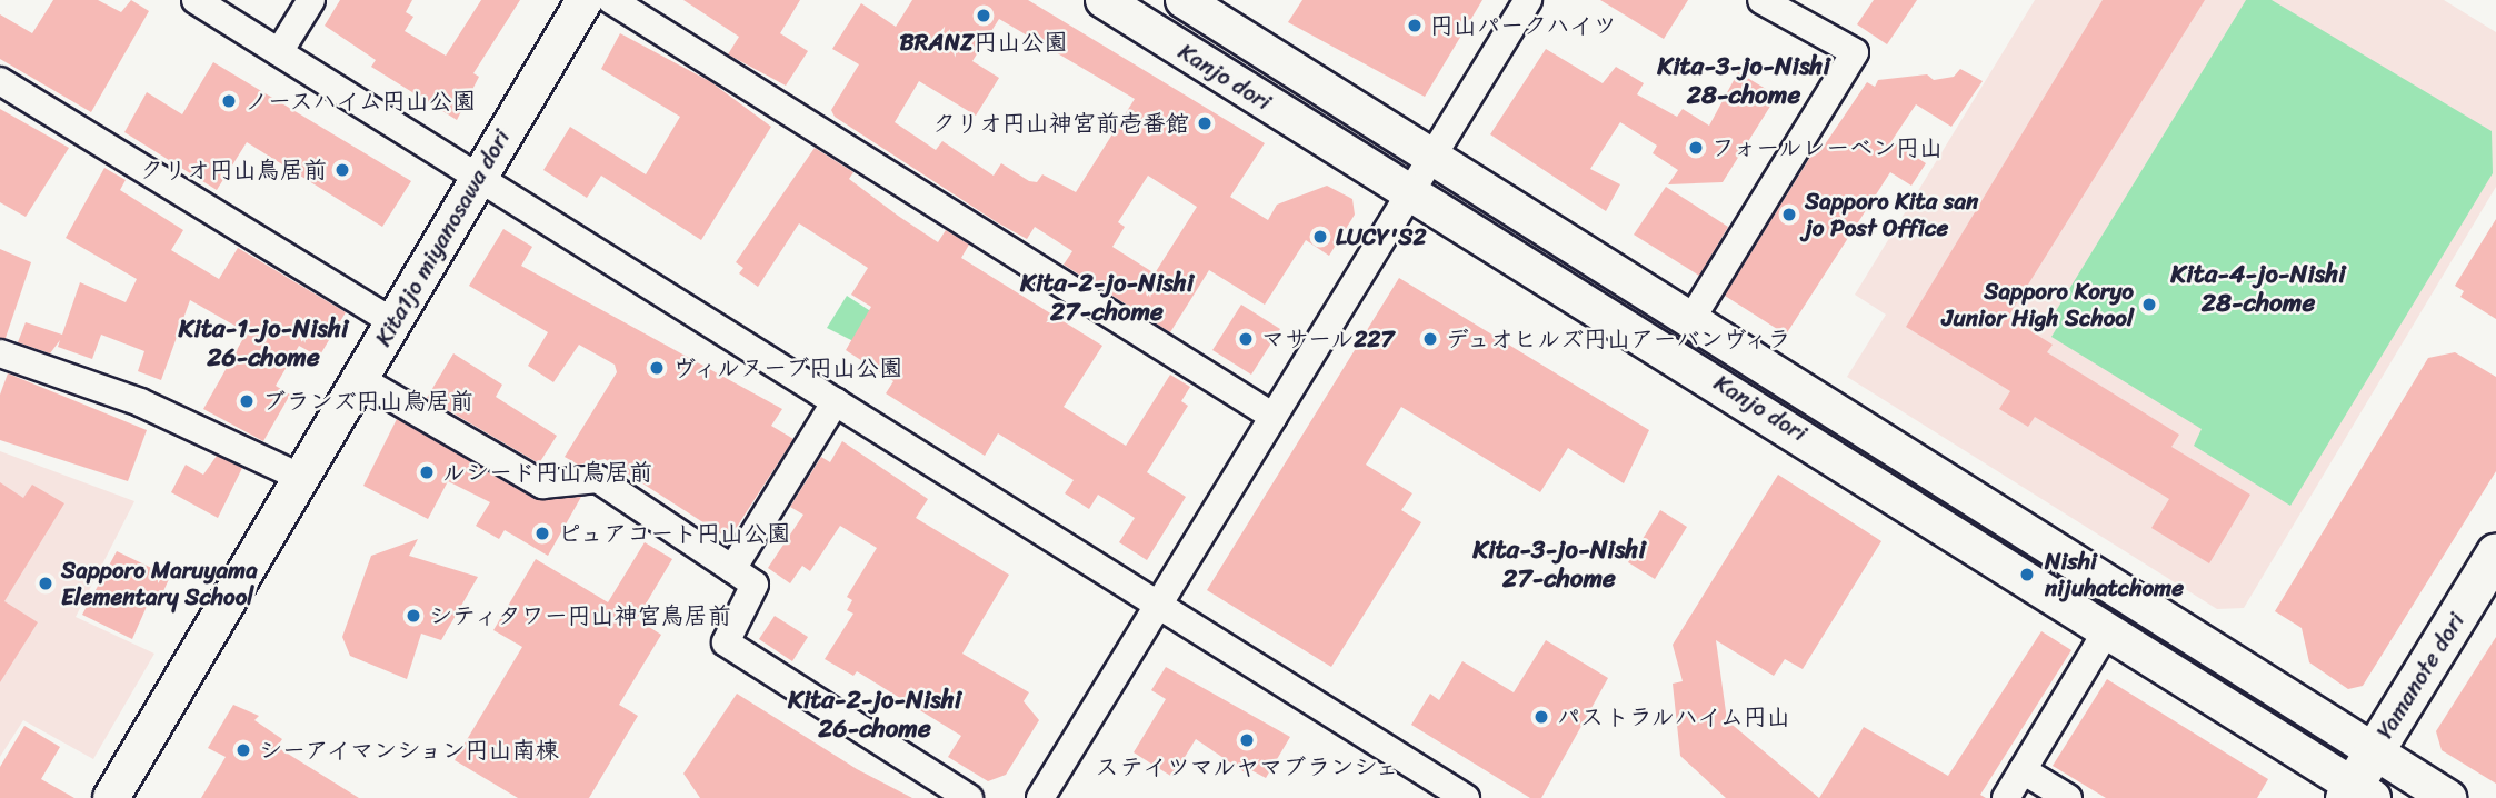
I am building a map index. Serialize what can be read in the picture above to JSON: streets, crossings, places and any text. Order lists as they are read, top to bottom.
{
  "streets": {
    "main road": ["Yamanote dori"],
    "street": ["Kanjo dori", "Kita1jo miyanosawa dori"]
  },
  "crossings": [
    ["Kanjo dori", "Yamanote dori"]
  ],
  "districts": [
    "Kita-3-jo-Nishi 28-chome",
    "Kita-4-jo-Nishi 28-chome",
    "Kita-2-jo-Nishi 27-chome",
    "Kita-1-jo-Nishi 26-chome",
    "Kita-3-jo-Nishi 27-chome",
    "Kita-2-jo-Nishi 26-chome"
  ],
  "places": [
    "BRANZ円山公園",
    "円山パークハイツ",
    "ノースハイム円山公園",
    "クリオ円山神宮前壱番館",
    "フォールレーベン円山",
    "クリオ円山鳥居前",
    "Sapporo Kita san jo Post Office",
    "LUCY'S2",
    "Sapporo Koryo Junior High School",
    "マサール227",
    "デュオヒルズ円山アーバンヴィラ",
    "ヴィルヌーブ円山公園",
    "ブランズ円山鳥居前",
    "ルシード円山鳥居前",
    "ピュアコート円山公園",
    "Nishi nijuhatchome",
    "Sapporo Maruyama Elementary School",
    "シティタワー円山神宮鳥居前",
    "パストラルハイム円山",
    "ステイツマルヤマブランシェ",
    "シーアイマンション円山南棟"
  ]
}
